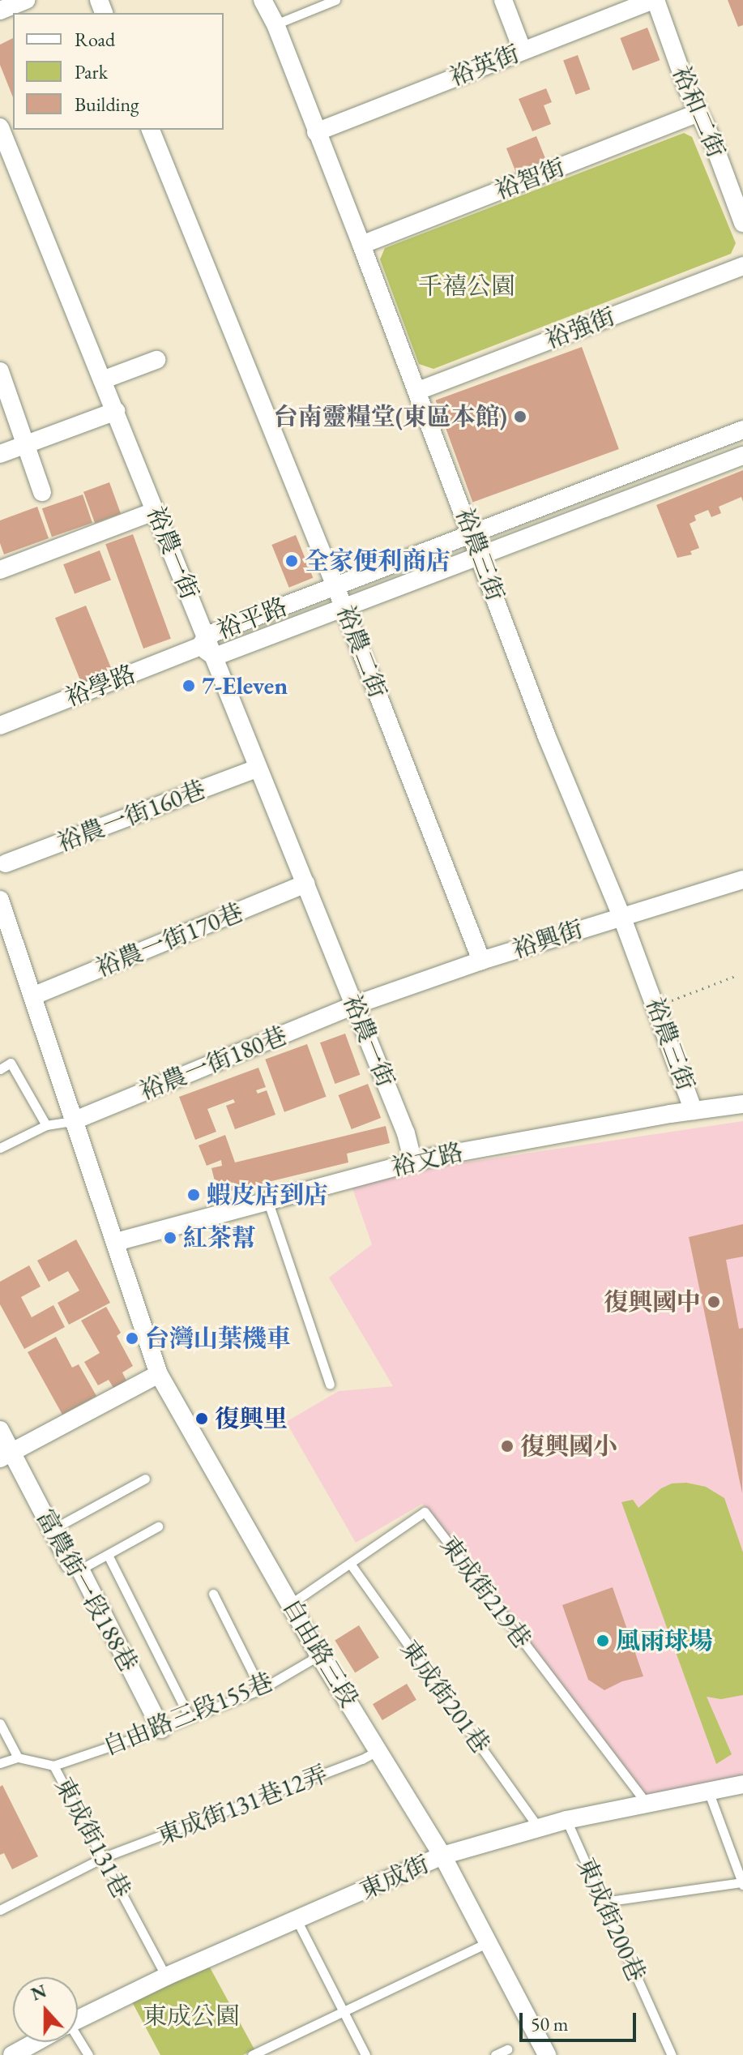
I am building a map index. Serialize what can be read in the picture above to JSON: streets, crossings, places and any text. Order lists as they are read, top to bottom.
{
  "streets": {
    "street": [
      "裕英街",
      "裕和二街",
      "裕智街",
      "裕強街",
      "裕農一街",
      "裕農三街",
      "裕平路",
      "裕農二街",
      "裕學路",
      "裕農一街160巷",
      "裕興街",
      "裕農一街170巷",
      "裕農一街180巷",
      "裕文路",
      "富農街一段188巷",
      "自由路三段",
      "東成街"
    ],
    "lane": [
      "東成街219巷",
      "東成街201巷",
      "自由路三段155巷",
      "東成街131巷12弄",
      "東成街131巷",
      "東成街200巷"
    ]
  },
  "crossings": [
    ["裕英街", "裕和二街"],
    ["裕英街", "裕農三街"],
    ["裕和二街", "裕智街"],
    ["裕智街", "裕農三街"],
    ["裕強街", "裕農三街"],
    ["裕農一街", "裕平路"],
    ["裕農一街", "裕學路"],
    ["裕農一街", "裕農一街160巷"],
    ["裕農一街", "裕興街"],
    ["裕農一街", "裕農一街170巷"],
    ["裕農一街", "裕農一街180巷"],
    ["裕農一街", "裕文路"],
    ["裕農三街", "裕平路"],
    ["裕農三街", "裕興街"],
    ["裕農三街", "裕文路"],
    ["裕平路", "裕農二街"],
    ["裕平路", "裕學路"],
    ["裕農二街", "裕興街"],
    ["裕興街", "裕農一街180巷"],
    ["裕農一街170巷", "自由路三段"],
    ["裕農一街180巷", "自由路三段"],
    ["裕文路", "自由路三段"],
    ["富農街一段188巷", "自由路三段155巷"],
    ["東成街219巷", "自由路三段"],
    ["東成街219巷", "東成街201巷"],
    ["東成街219巷", "東成街"],
    ["自由路三段", "自由路三段155巷"],
    ["自由路三段", "東成街131巷12弄"],
    ["自由路三段", "東成街"],
    ["東成街201巷", "東成街"],
    ["自由路三段155巷", "東成街131巷"],
    ["東成街131巷12弄", "東成街131巷"],
    ["東成街131巷", "東成街"],
    ["東成街", "東成街200巷"]
  ],
  "parks": ["千禧公園", "東成公園"],
  "places": [
    "台南靈糧堂(東區本館)",
    "全家便利商店",
    "7-Eleven",
    "蝦皮店到店",
    "紅茶幫",
    "復興國中",
    "台灣山葉機車",
    "復興里",
    "復興國小",
    "風雨球場"
  ],
  "legend": ["Road", "Park", "Building"],
  "scale_bar": "50 m",
  "north": "top"
}
